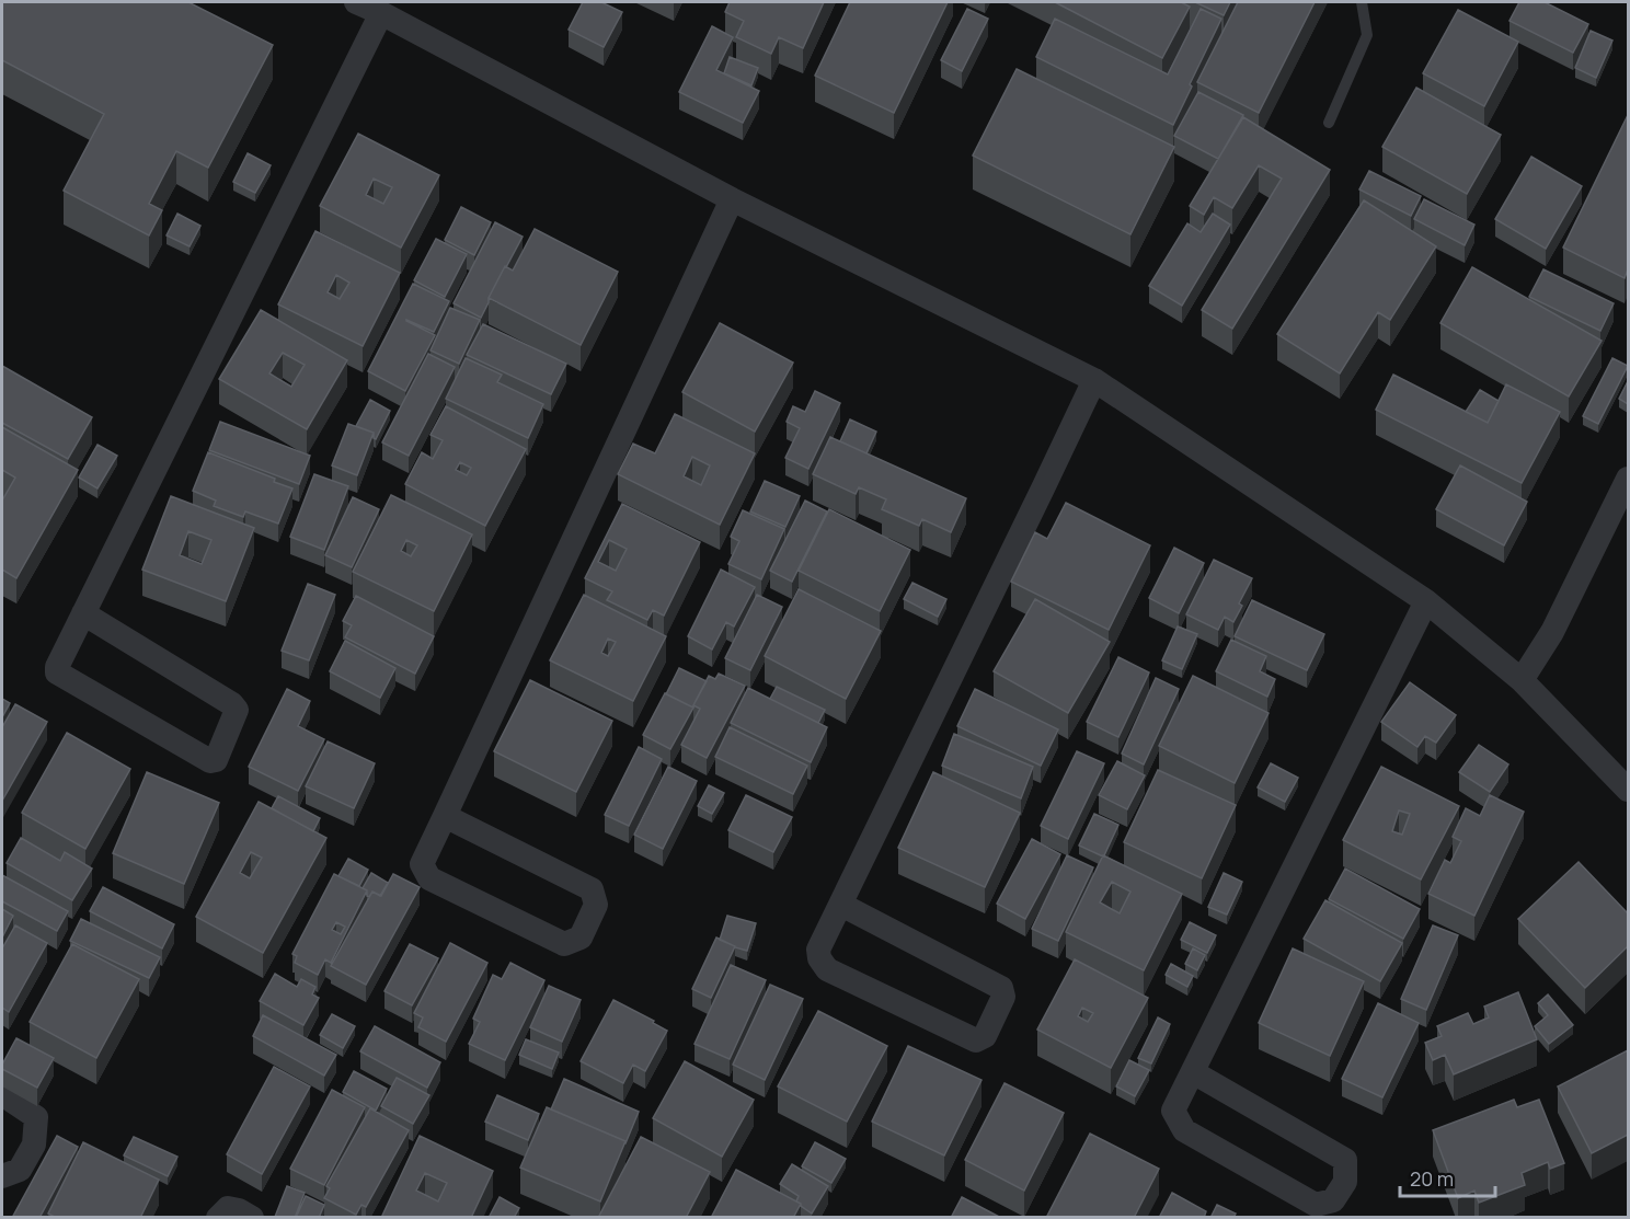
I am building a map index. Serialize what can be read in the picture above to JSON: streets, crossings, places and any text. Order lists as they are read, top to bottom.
{
  "scale_bar": "20 m"
}
